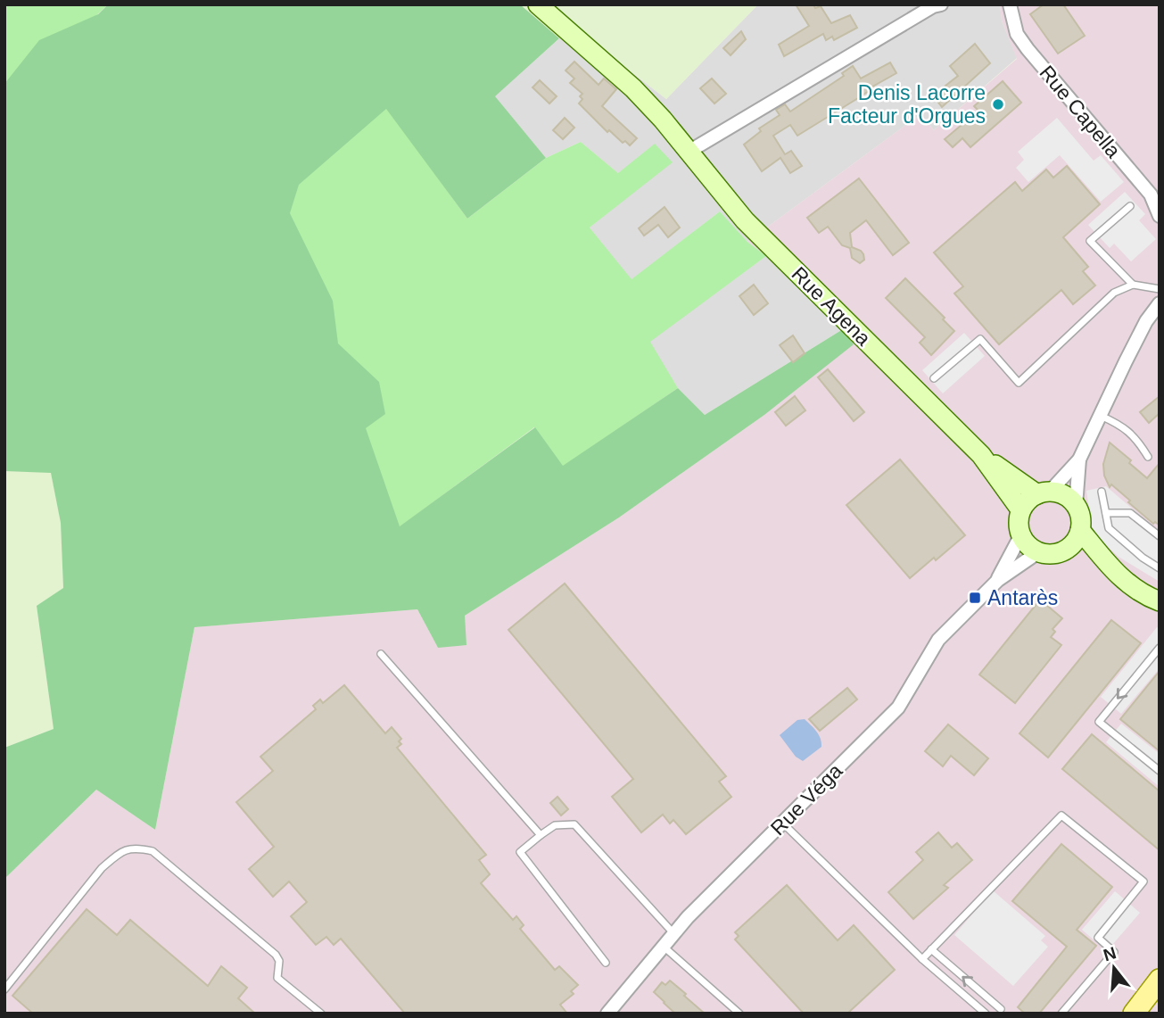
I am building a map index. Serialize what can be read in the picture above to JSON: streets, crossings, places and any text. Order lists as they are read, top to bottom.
{
  "streets": {
    "main road": ["Rue Agena"],
    "street": ["Rue Capella", "Rue Véga"]
  },
  "crossings": [
    ["Rue Agena", "Rue Véga"]
  ],
  "places": {
    "other": ["Denis Lacorre Facteur d'Orgues"],
    "transit": ["Antarès"]
  },
  "north": "top"
}
